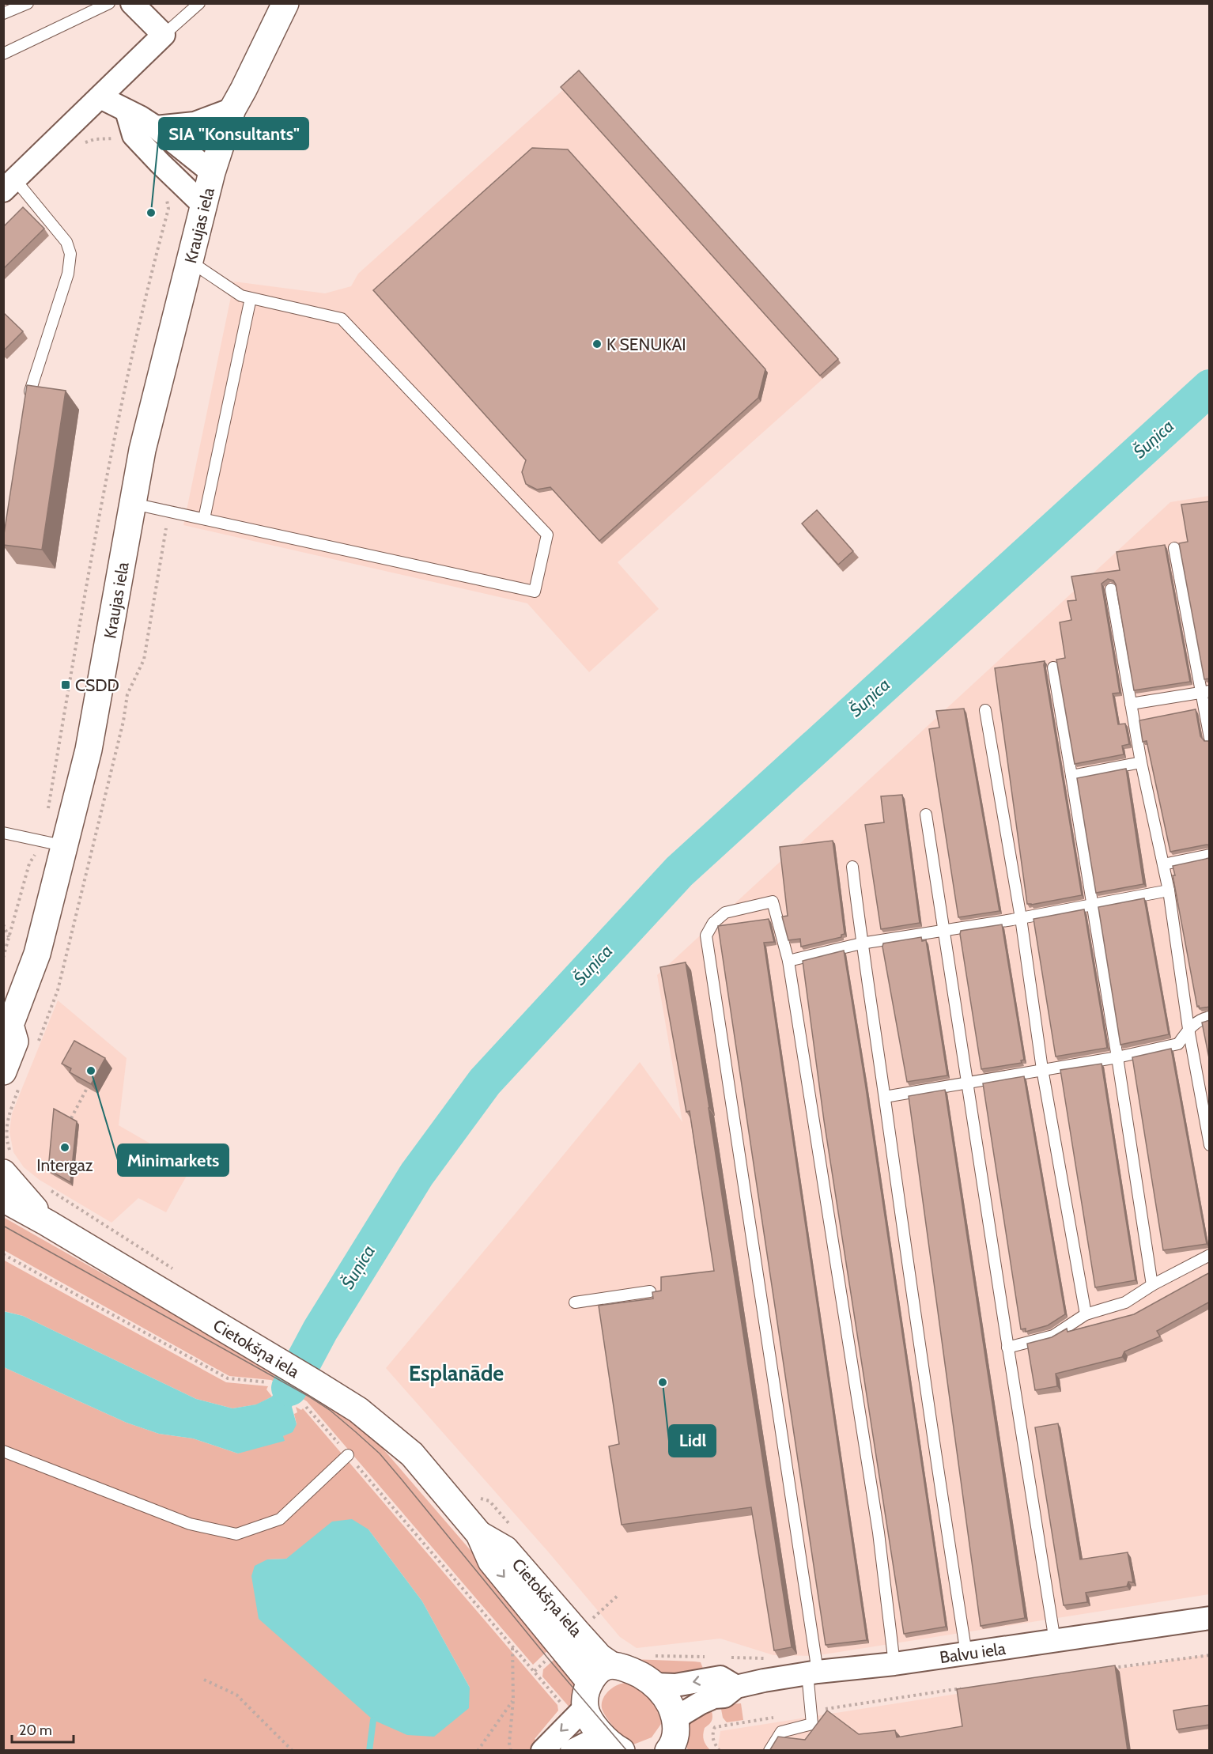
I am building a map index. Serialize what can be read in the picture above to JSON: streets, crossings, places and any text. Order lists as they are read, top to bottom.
{
  "streets": {
    "street": ["Kraujas iela", "Cietokšņa iela", "Balvu iela"]
  },
  "districts": ["Esplanāde"],
  "water": ["Šuņica"],
  "places": {
    "other": [
      "SIA \"Konsultants\"",
      "K SENUKAI",
      "Minimarkets",
      "Intergaz",
      "Lidl"
    ],
    "transit": ["CSDD"]
  },
  "scale_bar": "20 m"
}
